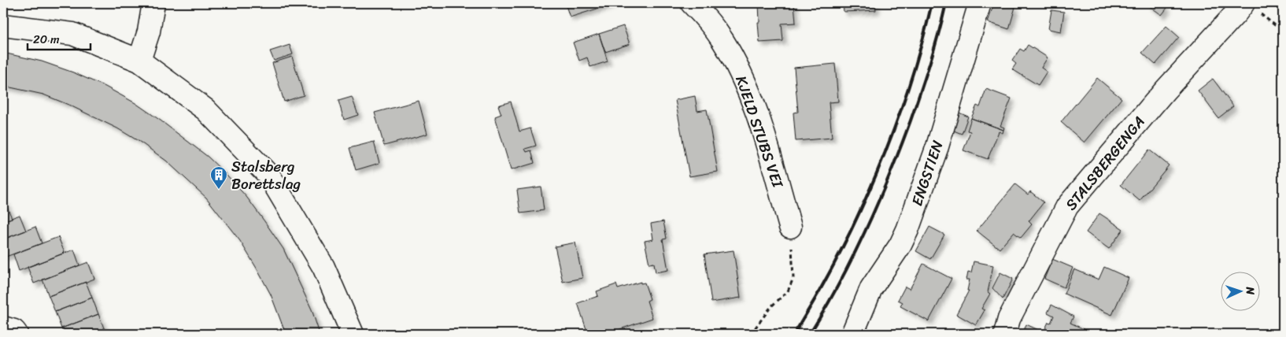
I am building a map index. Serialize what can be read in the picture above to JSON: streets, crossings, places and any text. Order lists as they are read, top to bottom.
{
  "streets": {
    "street": ["KJELD STUBS VEI", "STALSBERGENGA", "ENGSTIEN"]
  },
  "places": {
    "building": ["Stalsberg Borettslag"]
  },
  "scale_bar": "20 m",
  "north": "right"
}
